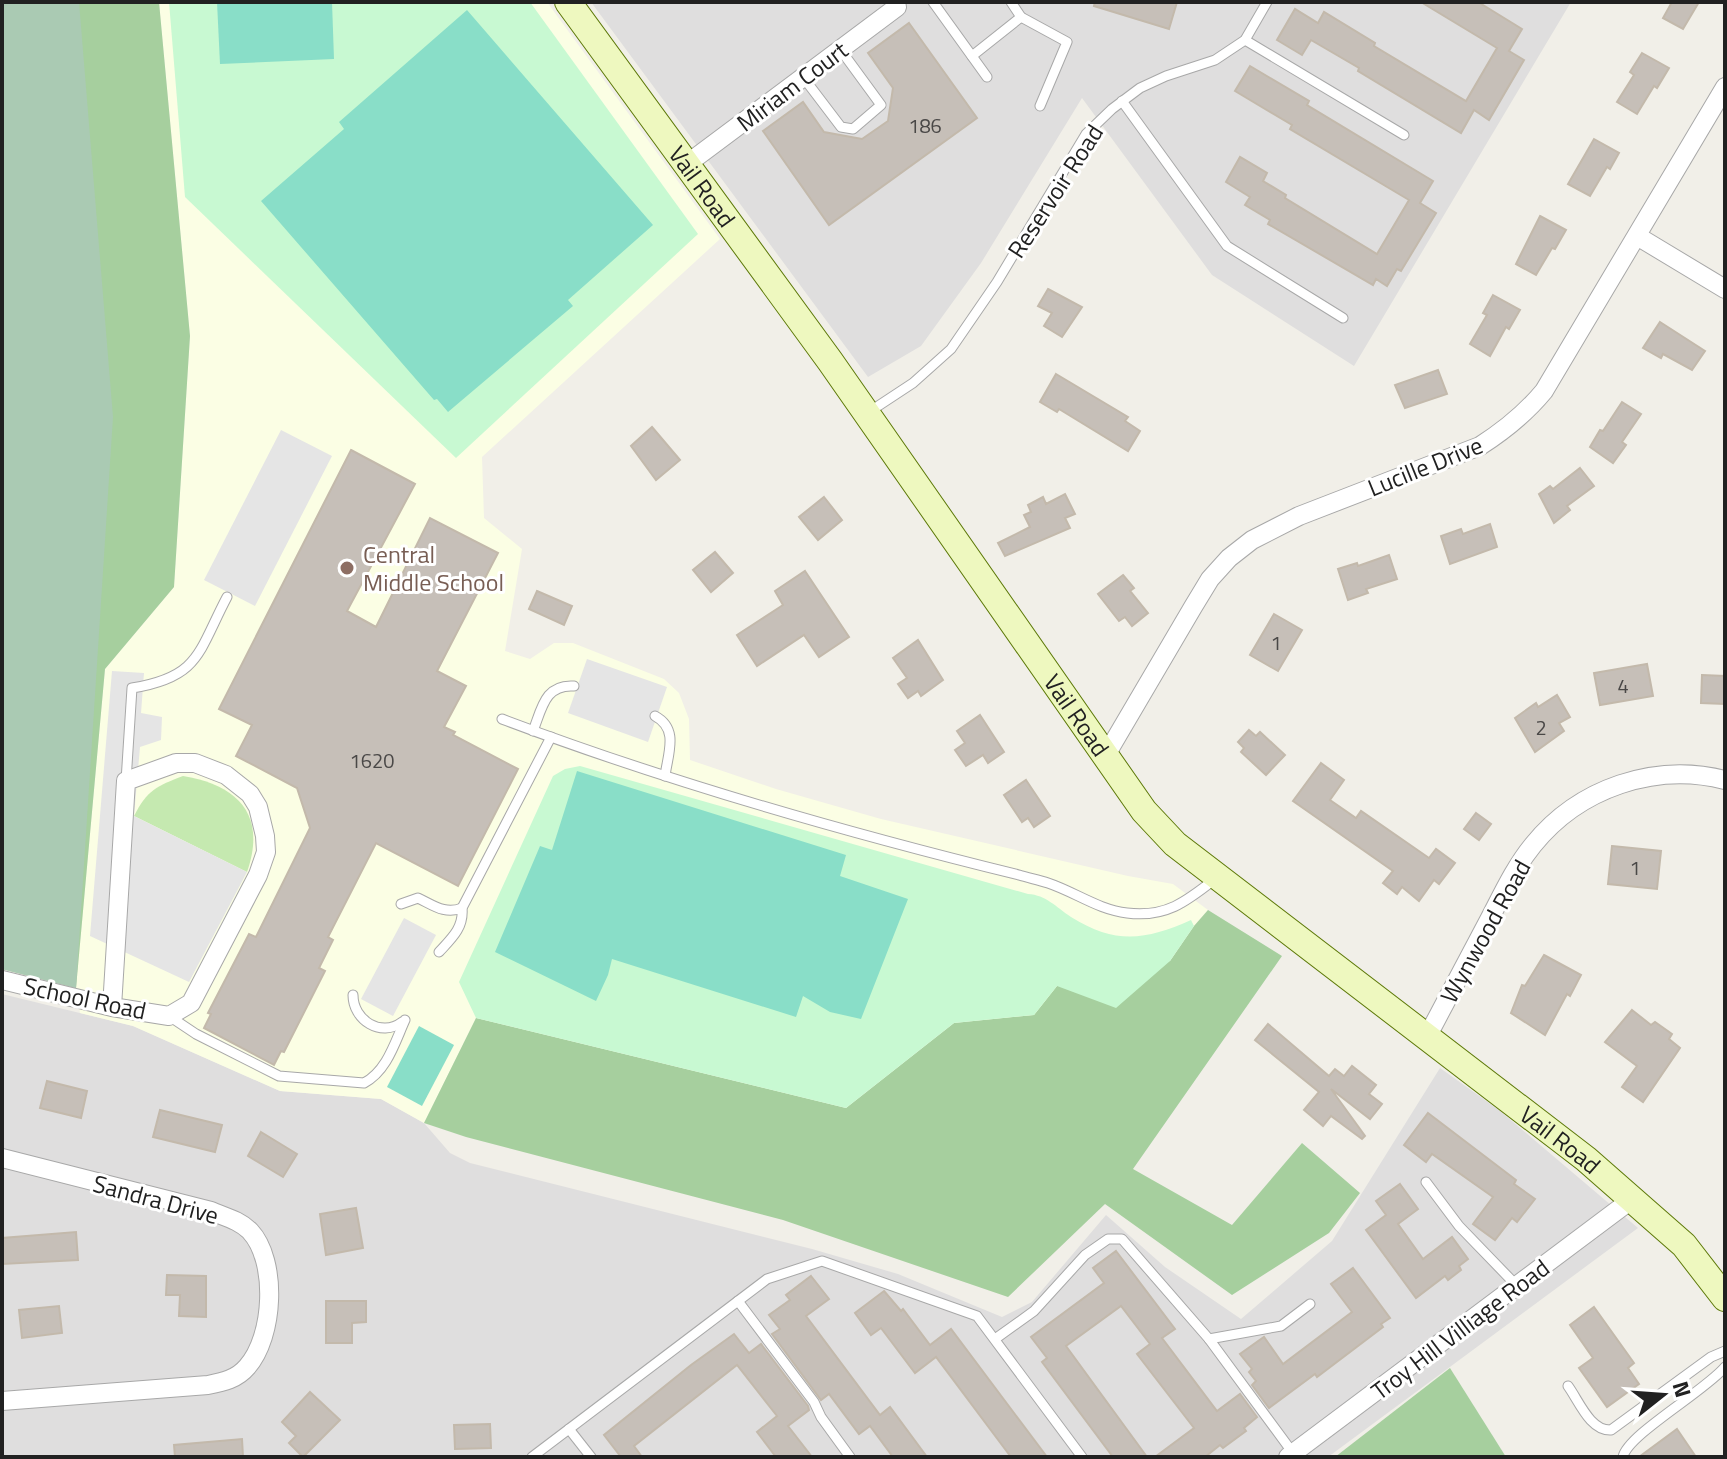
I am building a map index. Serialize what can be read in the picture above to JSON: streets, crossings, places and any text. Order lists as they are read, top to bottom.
{
  "streets": {
    "street": [
      "Miriam Court",
      "Vail Road",
      "Lucille Drive",
      "Wynwood Road",
      "School Road",
      "Sandra Drive",
      "Troy Hill Villiage Road"
    ],
    "lane": ["Reservoir Road"]
  },
  "crossings": [
    ["Miriam Court", "Vail Road"],
    ["Vail Road", "Reservoir Road"],
    ["Vail Road", "Lucille Drive"],
    ["Vail Road", "Wynwood Road"],
    ["Vail Road", "Troy Hill Villiage Road"]
  ],
  "places": ["Central Middle School"],
  "house_numbers": [
    "186",
    "1",
    "4",
    "2",
    "1620",
    "1"
  ],
  "north": "right"
}
